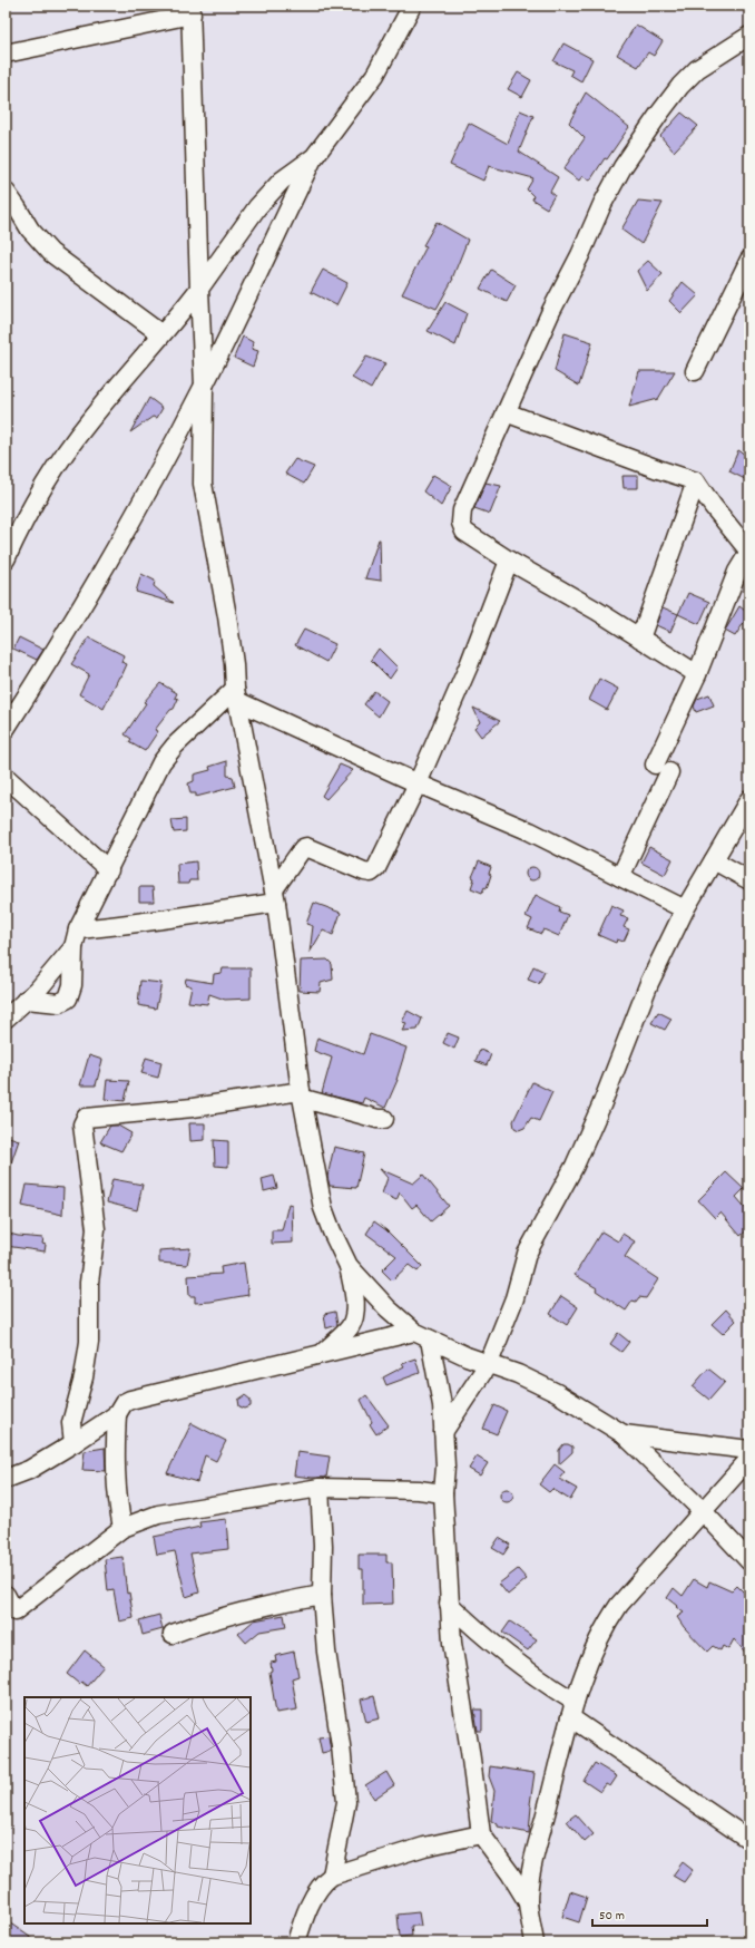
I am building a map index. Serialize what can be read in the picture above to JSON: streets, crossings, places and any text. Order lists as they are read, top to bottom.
{
  "scale_bar": "50 m"
}
